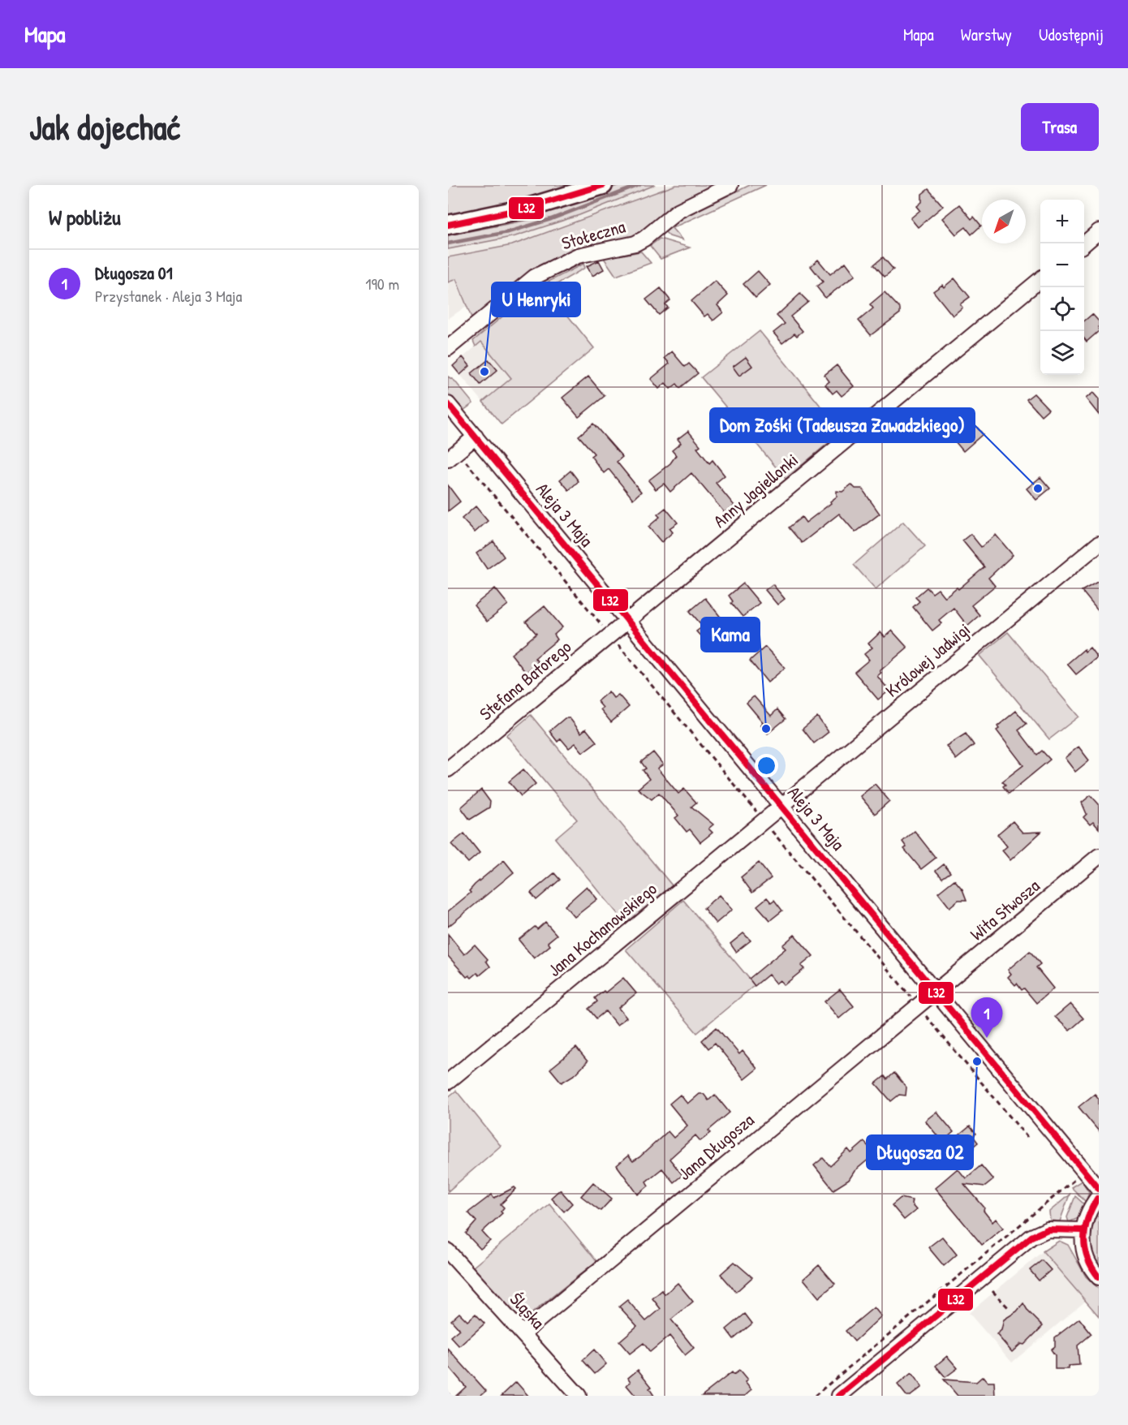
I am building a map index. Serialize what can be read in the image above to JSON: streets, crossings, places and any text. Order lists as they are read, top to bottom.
{
  "streets": {
    "street": [
      "Stołeczna",
      "Anny Jagiellonki",
      "Aleja 3 Maja",
      "Królowej Jadwigi",
      "Stefana Batorego",
      "Wita Stwosza",
      "Jana Kochanowskiego",
      "Jana Długosza",
      "Śląska"
    ]
  },
  "crossings": [
    ["Anny Jagiellonki", "Aleja 3 Maja"],
    ["Anny Jagiellonki", "Stefana Batorego"],
    ["Aleja 3 Maja", "Królowej Jadwigi"],
    ["Aleja 3 Maja", "Stefana Batorego"],
    ["Aleja 3 Maja", "Wita Stwosza"],
    ["Aleja 3 Maja", "Jana Kochanowskiego"],
    ["Aleja 3 Maja", "Jana Długosza"],
    ["Królowej Jadwigi", "Jana Kochanowskiego"],
    ["Wita Stwosza", "Jana Długosza"],
    ["Jana Długosza", "Śląska"]
  ],
  "places": [
    "U Henryki",
    "Dom Zośki (Tadeusza Zawadzkiego)",
    "Kama",
    "Długosza 02"
  ],
  "lines": ["transit line L32"],
  "north": "bottom left",
  "page": {
    "header": "Mapa",
    "nav": ["Mapa", "Warstwy", "Udostępnij"],
    "buttons": "Trasa",
    "title": "Jak dojechać",
    "heading": "W pobliżu",
    "map_buttons": ["+", "−"],
    "list": [
      {
        "mark": "1",
        "name": "Długosza 01",
        "note": "Przystanek · Aleja 3 Maja",
        "value": "190 m"
      }
    ],
    "pins": "1"
  }
}
